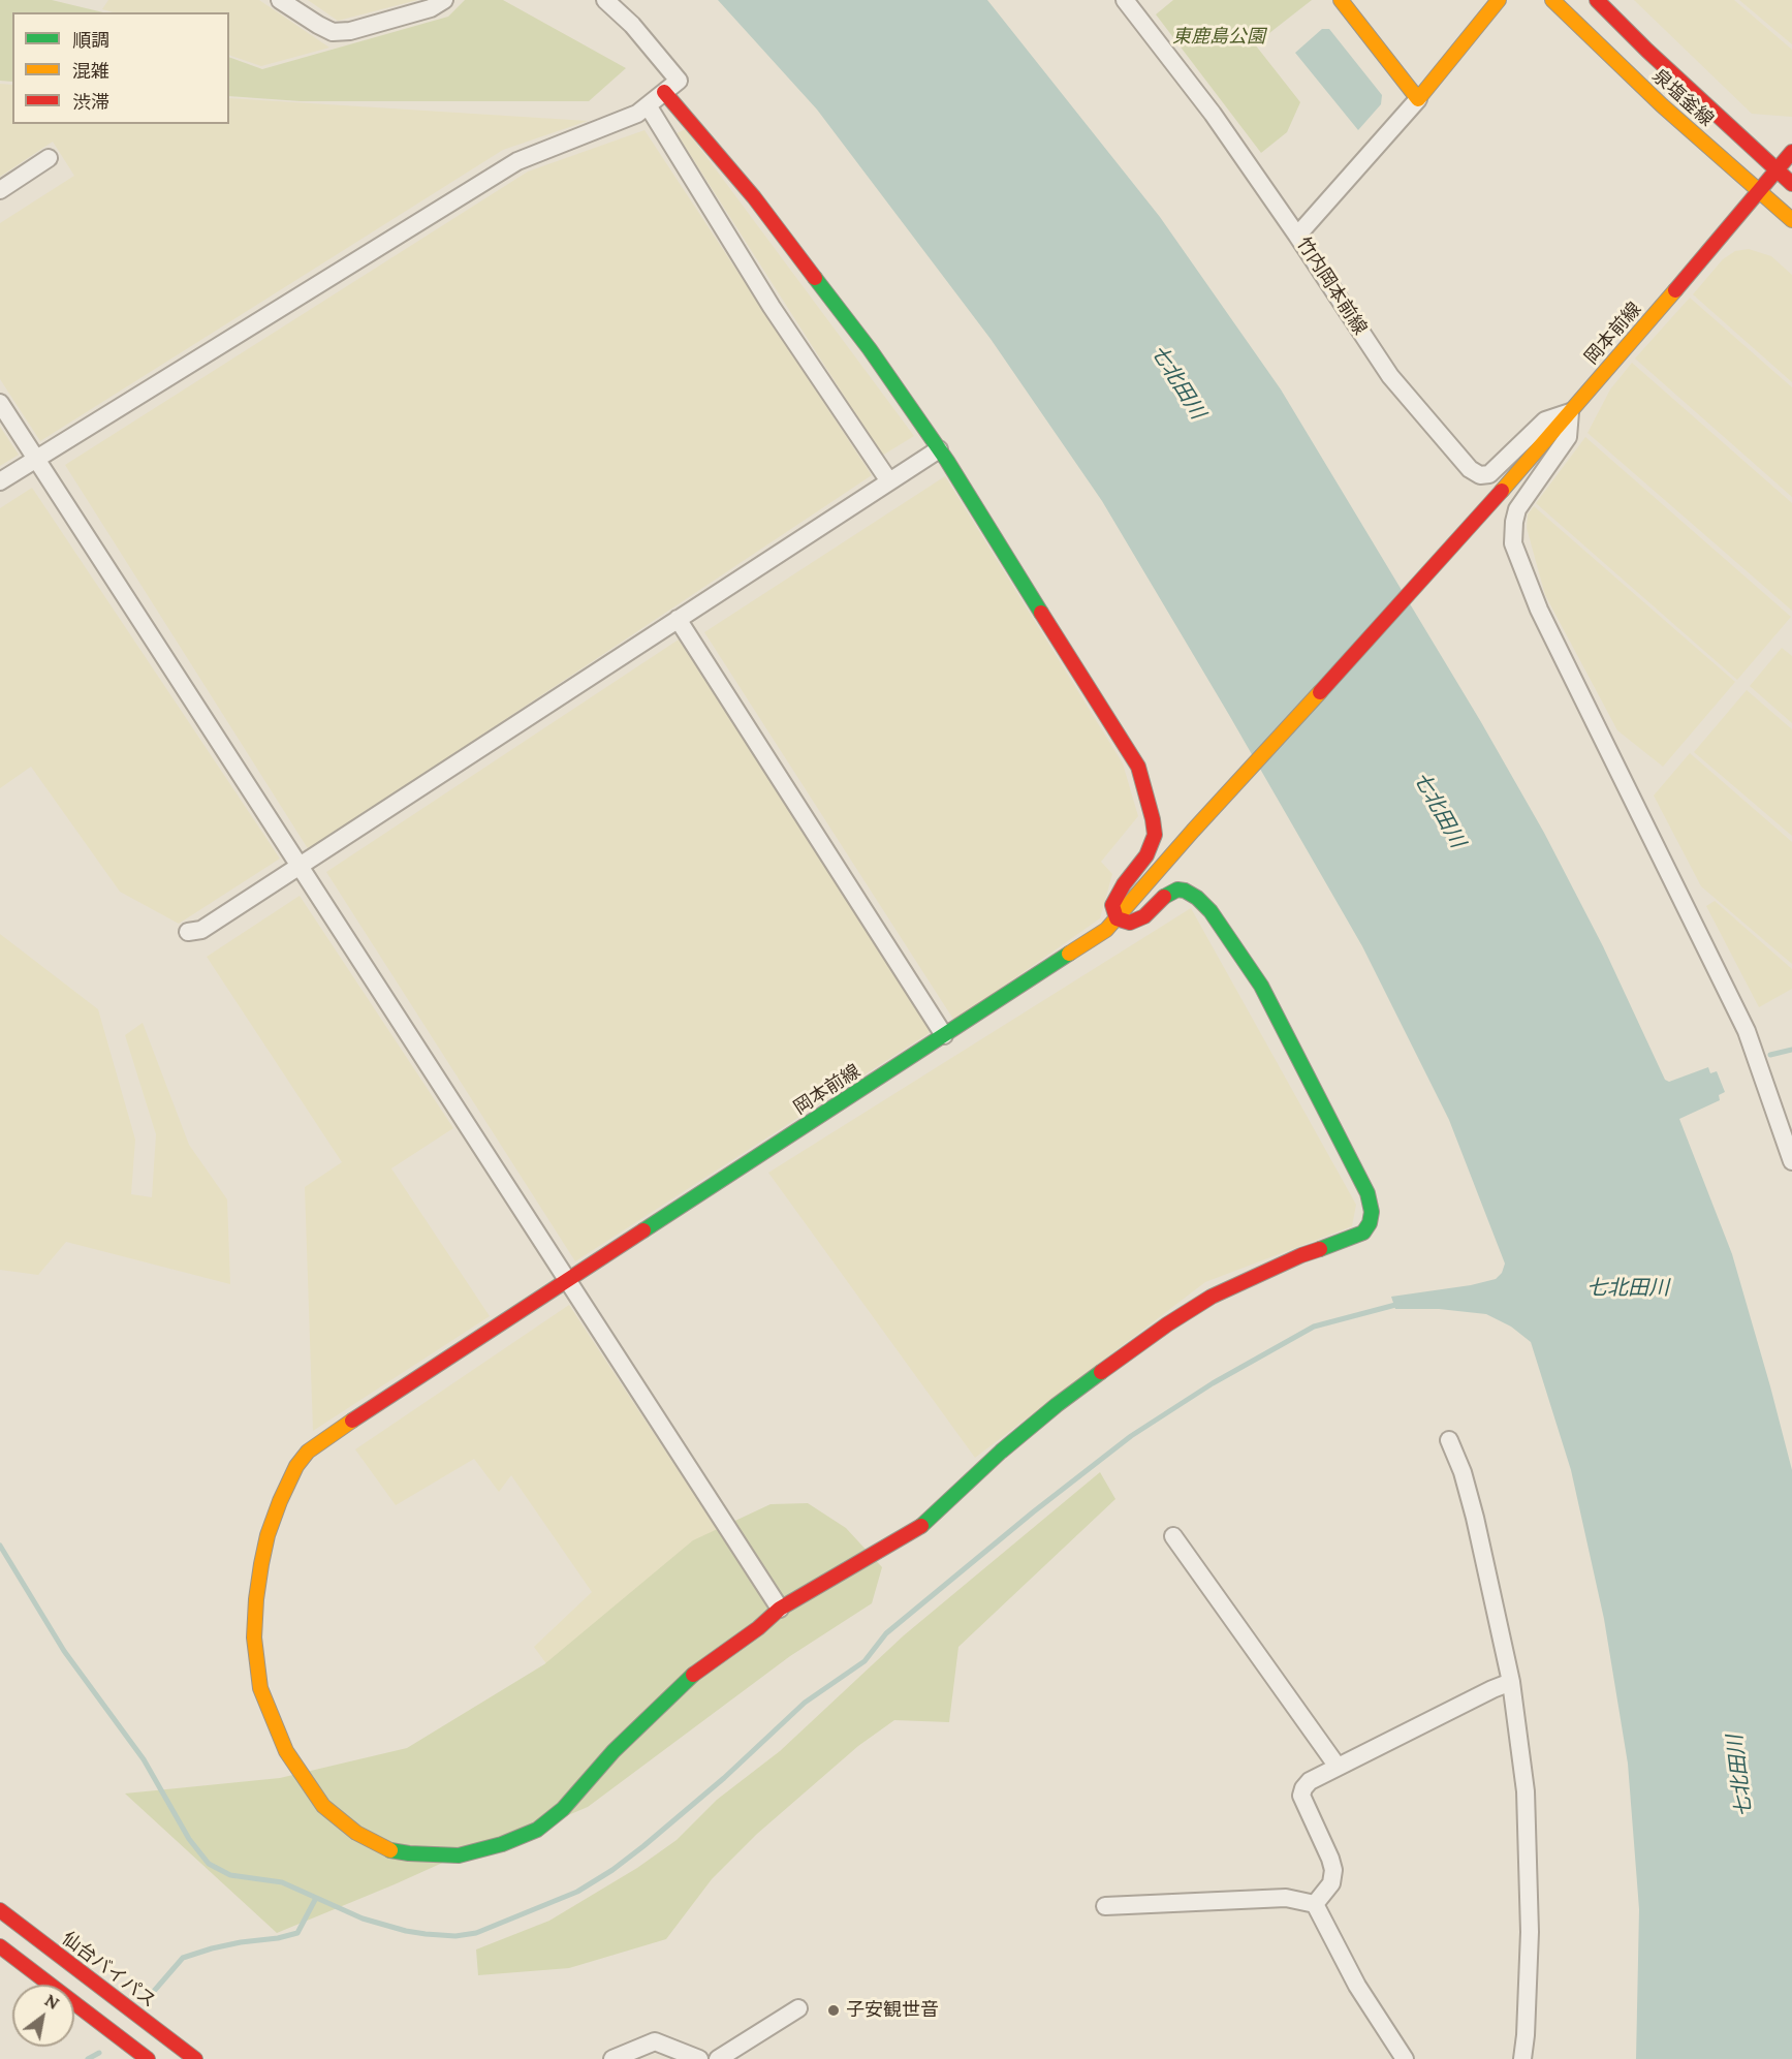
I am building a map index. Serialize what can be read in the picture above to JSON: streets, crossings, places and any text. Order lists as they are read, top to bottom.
{
  "streets": {
    "main road": ["泉塩釜線", "岡本前線", "仙台バイパス"],
    "street": ["竹内岡本前線"]
  },
  "crossings": [
    ["泉塩釜線", "岡本前線"],
    ["竹内岡本前線", "岡本前線"]
  ],
  "water": ["七北田川"],
  "parks": ["東鹿島公園"],
  "places": ["子安観世音"],
  "legend": ["順調", "混雑", "渋滞"],
  "north": "top right"
}
